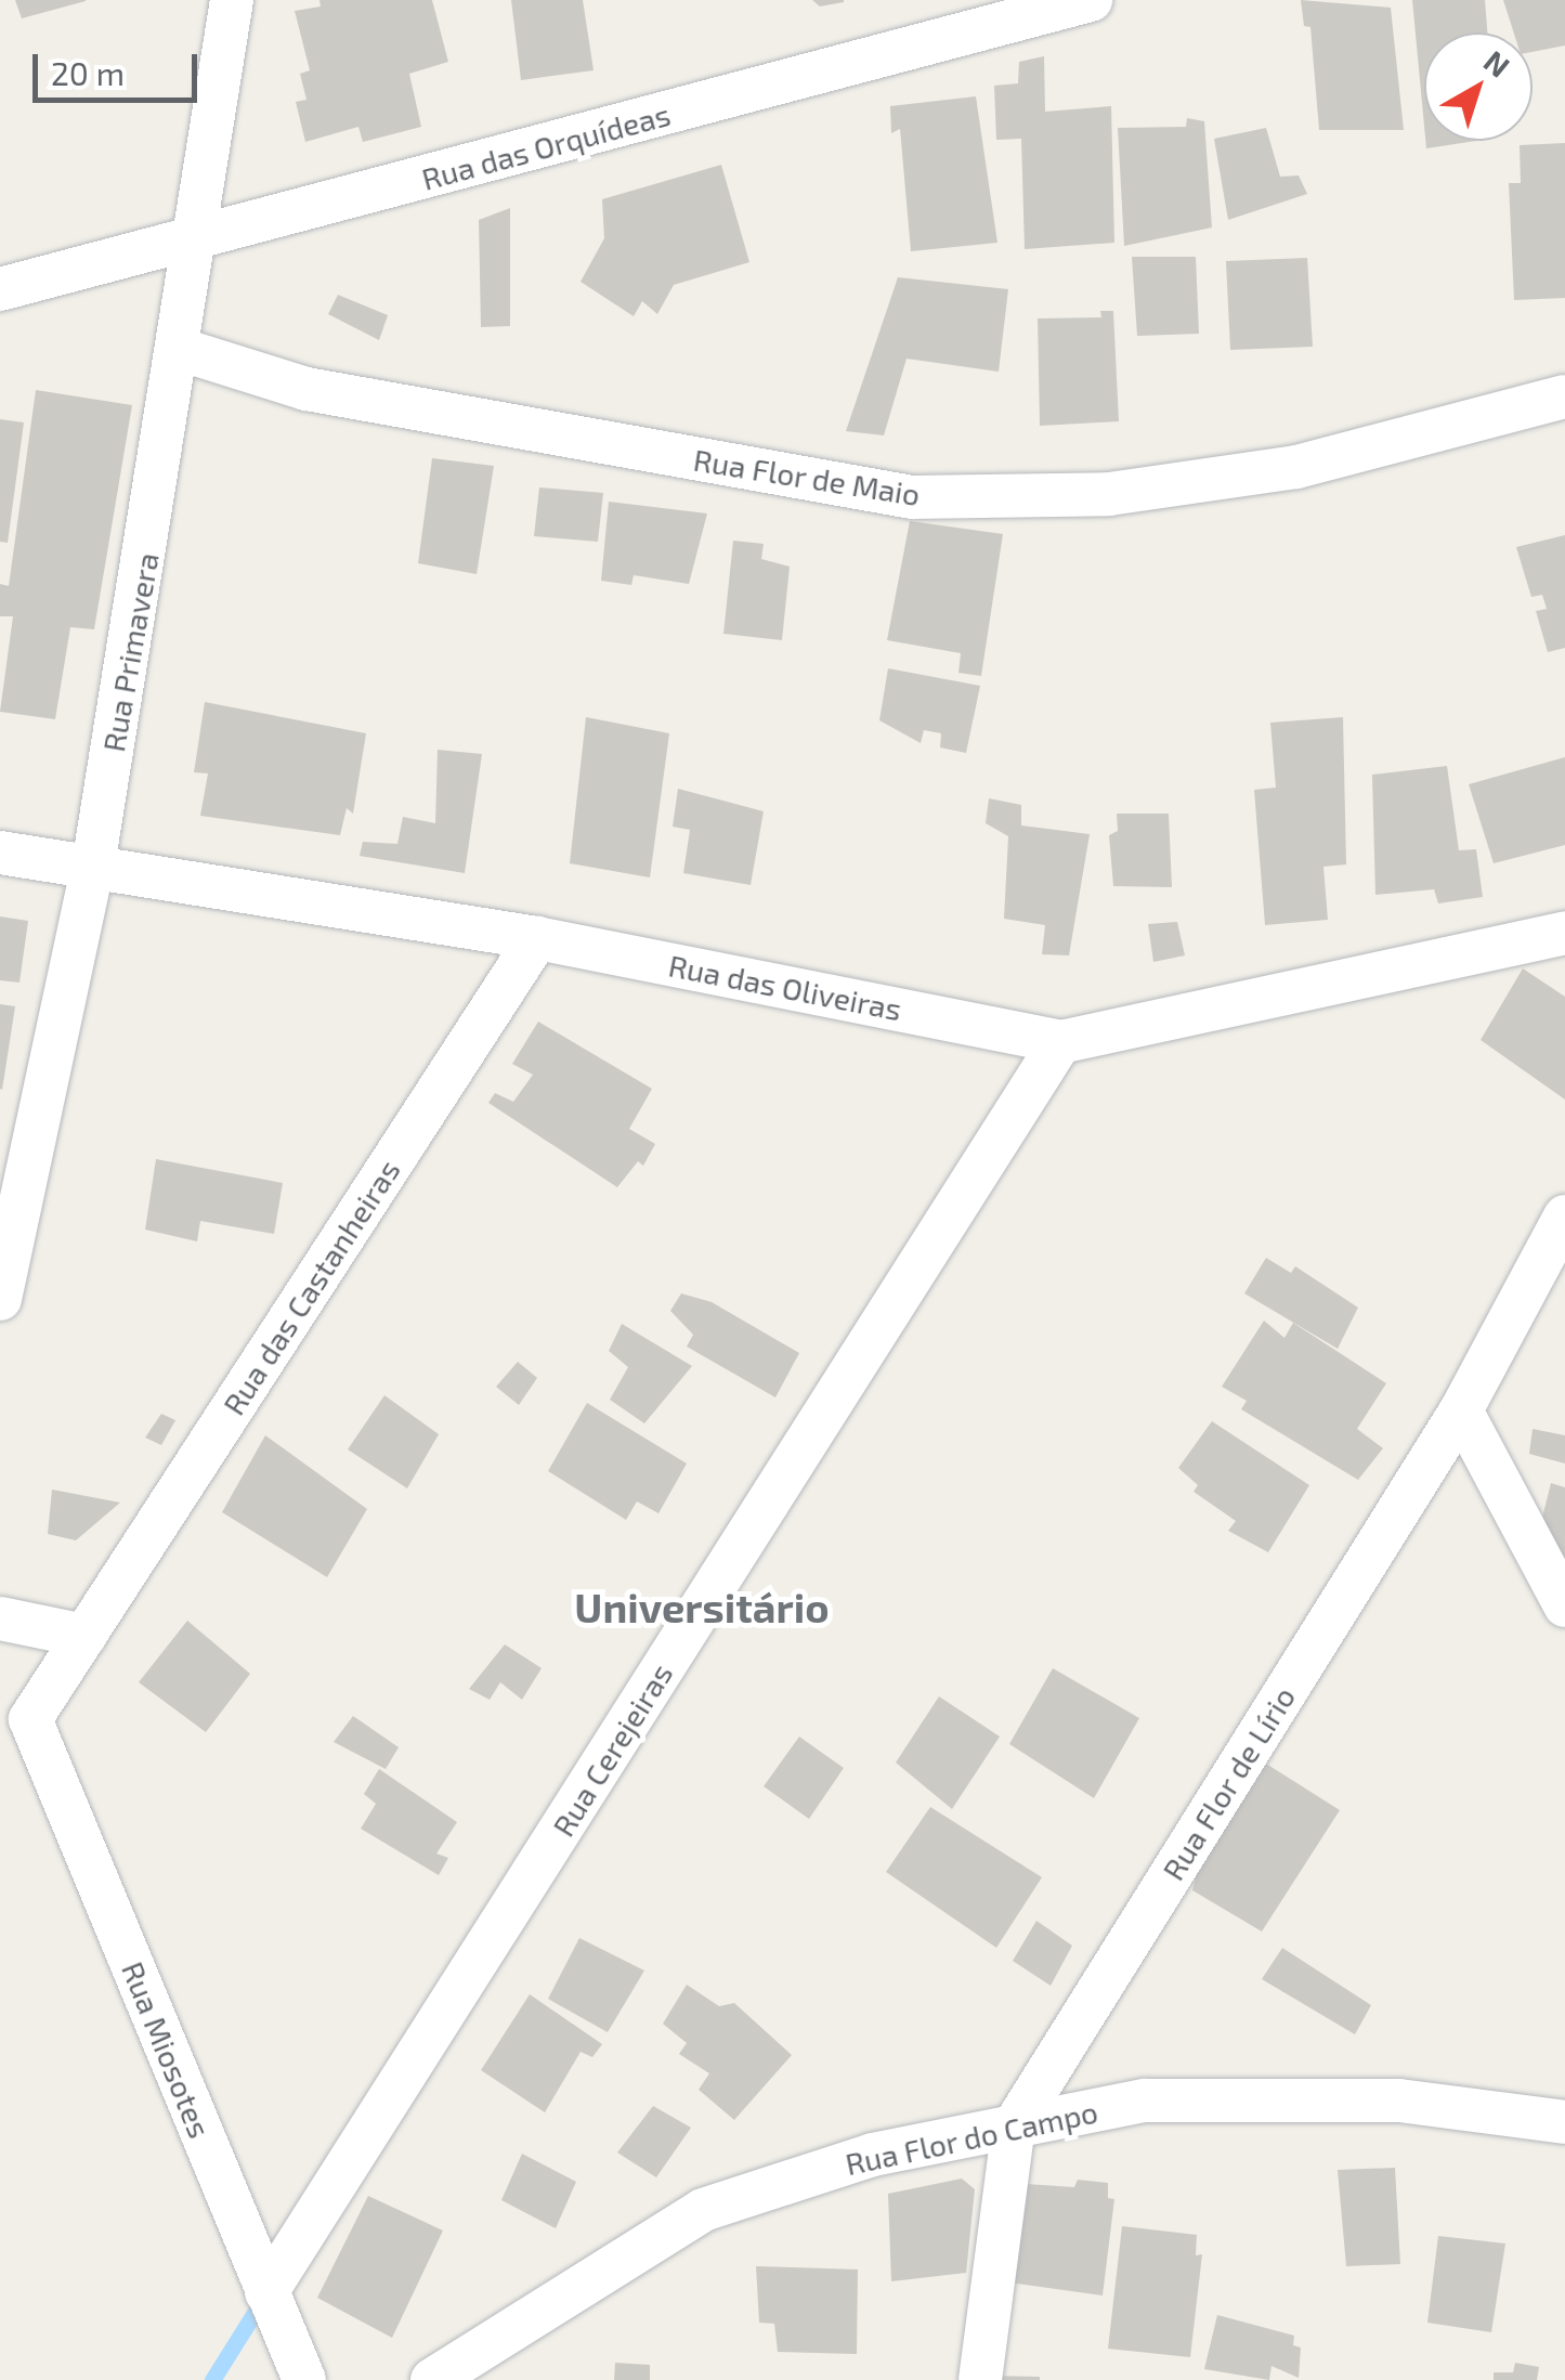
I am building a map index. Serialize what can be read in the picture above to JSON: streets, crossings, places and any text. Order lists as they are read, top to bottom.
{
  "streets": {
    "street": [
      "Rua das Orquídeas",
      "Rua Flor de Maio",
      "Rua Primavera",
      "Rua das Oliveiras",
      "Rua das Castanheiras",
      "Rua Cerejeiras",
      "Rua Flor de Lírio",
      "Rua Miosotes",
      "Rua Flor do Campo"
    ]
  },
  "crossings": [
    ["Rua das Orquídeas", "Rua Primavera"],
    ["Rua Flor de Maio", "Rua Primavera"],
    ["Rua Primavera", "Rua das Oliveiras"],
    ["Rua das Oliveiras", "Rua das Castanheiras"],
    ["Rua das Oliveiras", "Rua Cerejeiras"],
    ["Rua das Castanheiras", "Rua Miosotes"],
    ["Rua Cerejeiras", "Rua Miosotes"],
    ["Rua Flor de Lírio", "Rua Flor do Campo"]
  ],
  "districts": ["Universitário"],
  "scale_bar": "20 m",
  "north": "top right"
}
